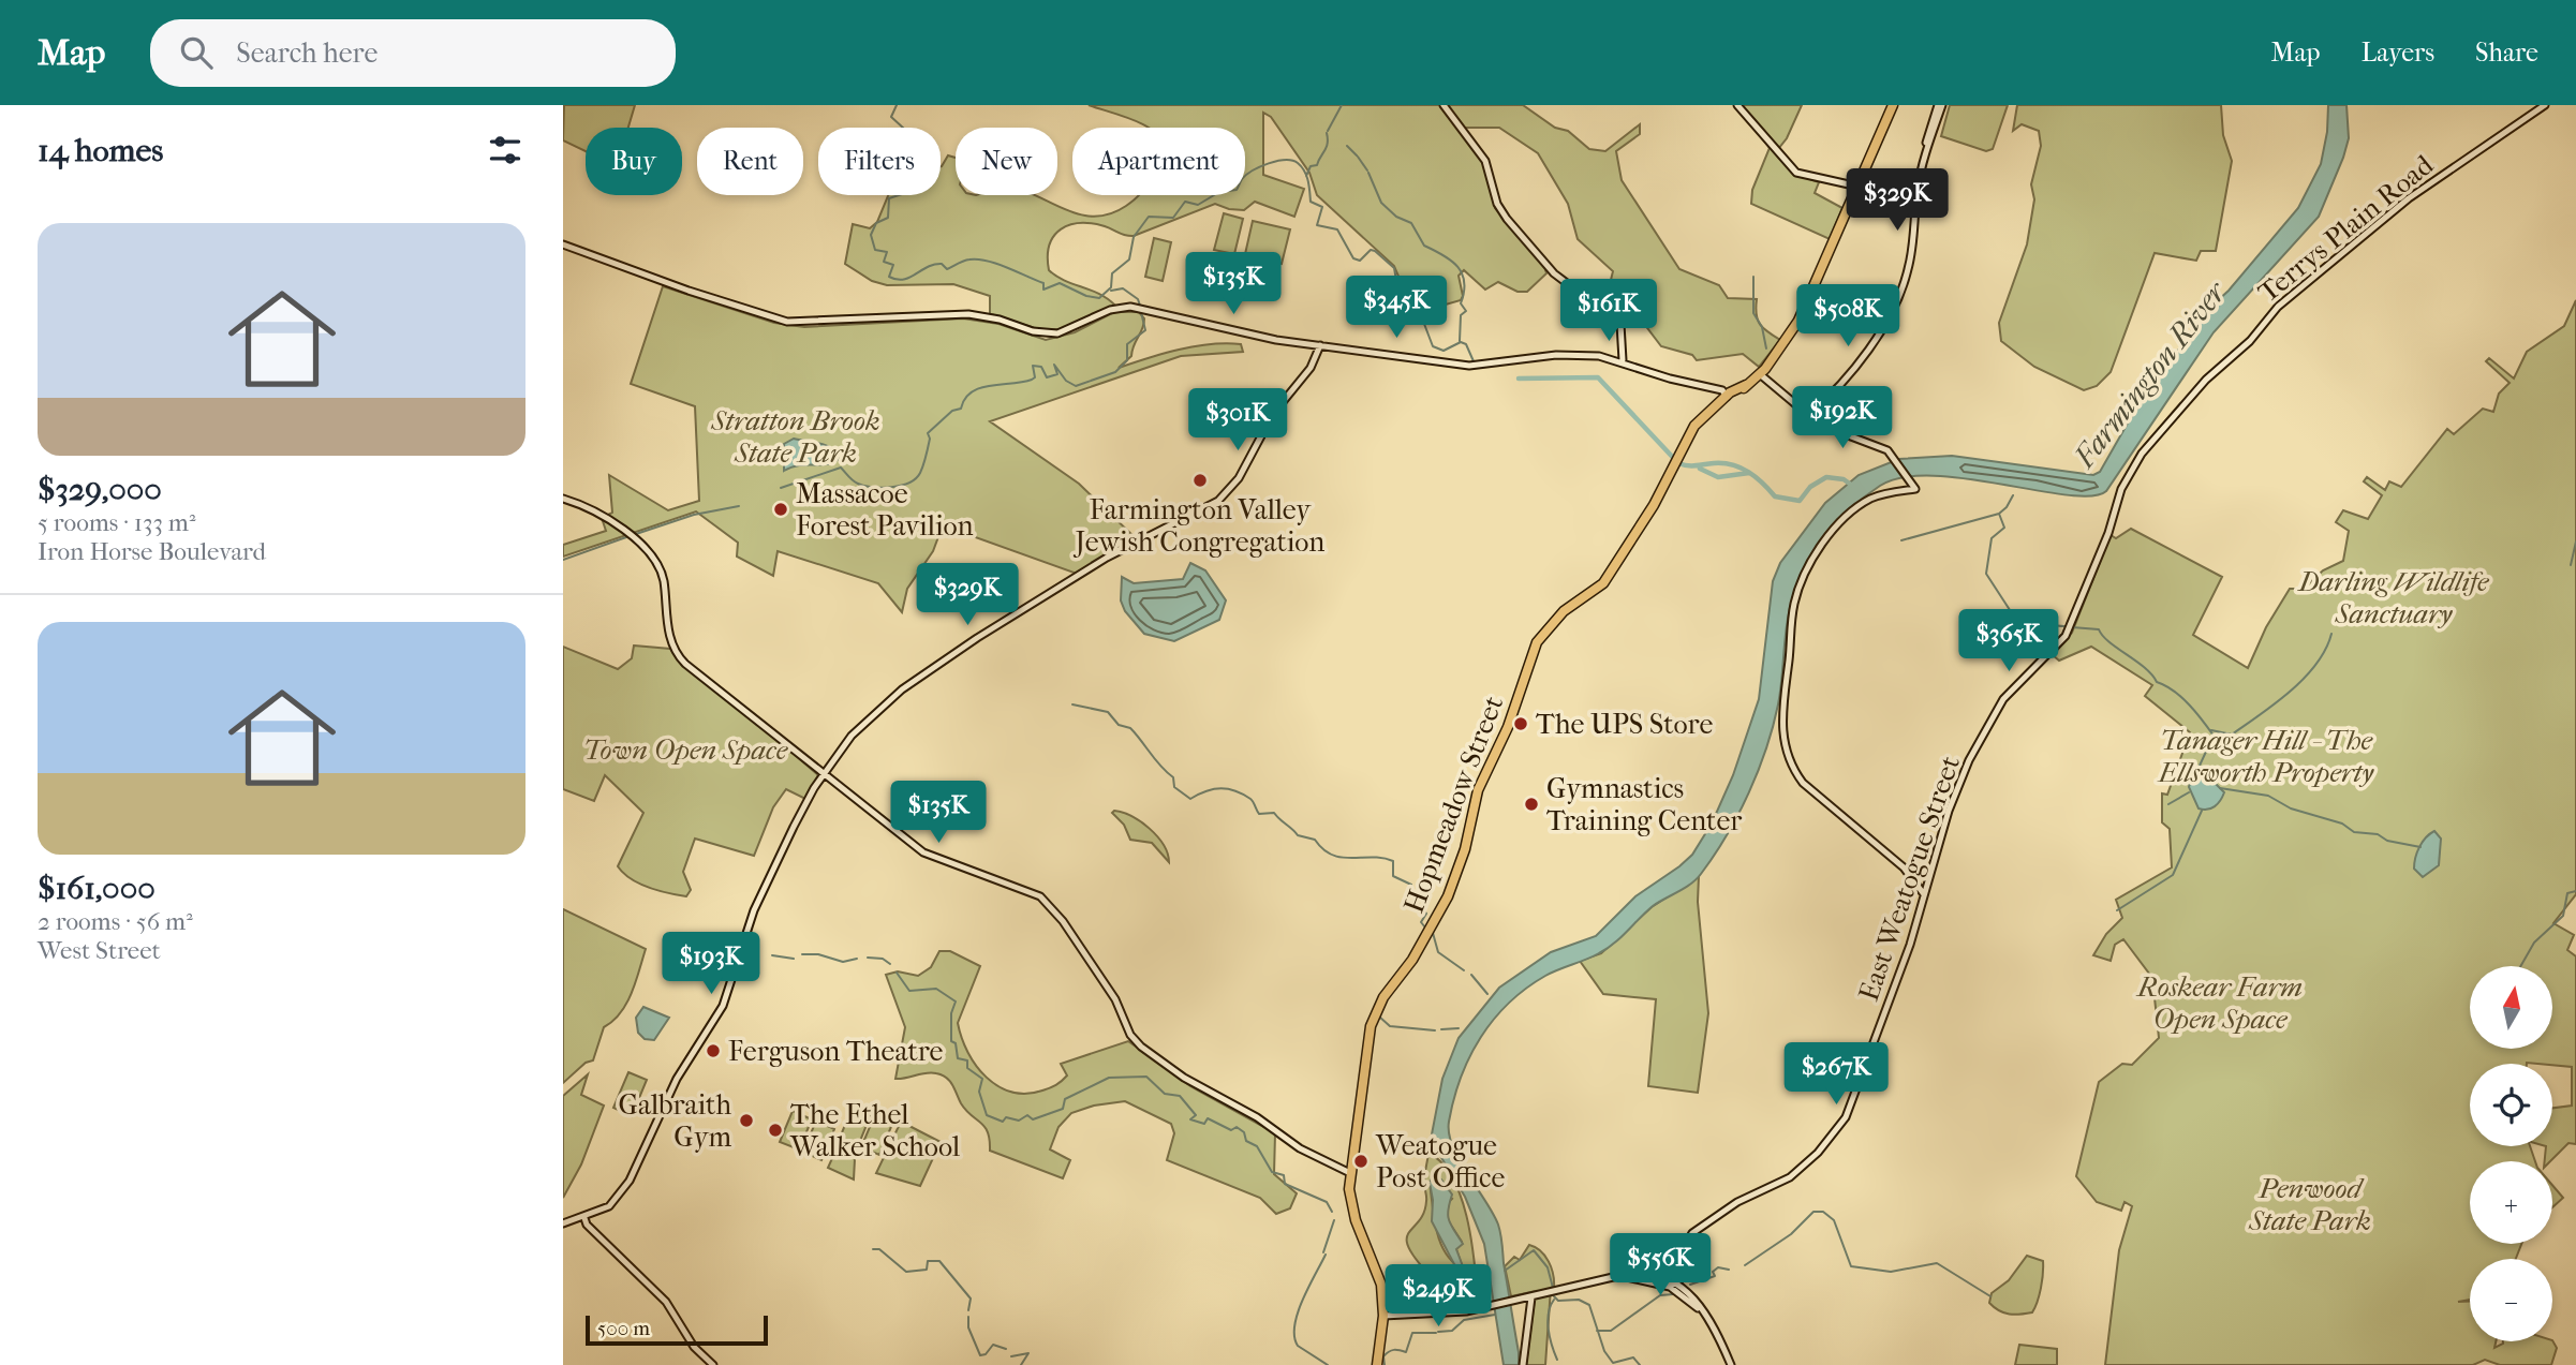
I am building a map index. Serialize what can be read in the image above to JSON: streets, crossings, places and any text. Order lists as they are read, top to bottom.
{
  "streets": {
    "highway": ["Hopmeadow Street"],
    "street": ["Terrys Plain Road", "East Weatogue Street"]
  },
  "crossings": [
    ["Terrys Plain Road", "East Weatogue Street"]
  ],
  "water": ["Farmington River"],
  "parks": [
    "Stratton Brook State Park",
    "Darling Wildlife Sanctuary",
    "Tanager Hill - The Ellsworth Property",
    "Town Open Space",
    "Roskear Farm Open Space",
    "Penwood State Park"
  ],
  "places": [
    "Farmington Valley Jewish Congregation",
    "Massacoe Forest Pavilion",
    "The UPS Store",
    "Gymnastics Training Center",
    "Ferguson Theatre",
    "Galbraith Gym",
    "The Ethel Walker School",
    "Weatogue Post Office"
  ],
  "scale_bar": "500 m",
  "north": "top",
  "page": {
    "header": "Map",
    "search": "Search here",
    "nav": ["Map", "Layers", "Share"],
    "heading": "14 homes",
    "chip": [
      "Buy",
      "Rent",
      "Filters",
      "New",
      "Apartment"
    ],
    "price": [
      "$329K",
      "$135K",
      "$345K",
      "$161K",
      "$508K",
      "$192K",
      "$301K",
      "$329K",
      "$365K",
      "$135K",
      "$193K",
      "$267K",
      "$556K",
      "$249K"
    ],
    "list": [
      {
        "name": "$329,000",
        "note": "5 rooms · 133 m² · Iron Horse Boulevard"
      },
      {
        "name": "$161,000",
        "note": "2 rooms · 56 m² · West Street"
      }
    ],
    "map_buttons": ["+", "−"],
    "scale": "500 m"
  }
}
